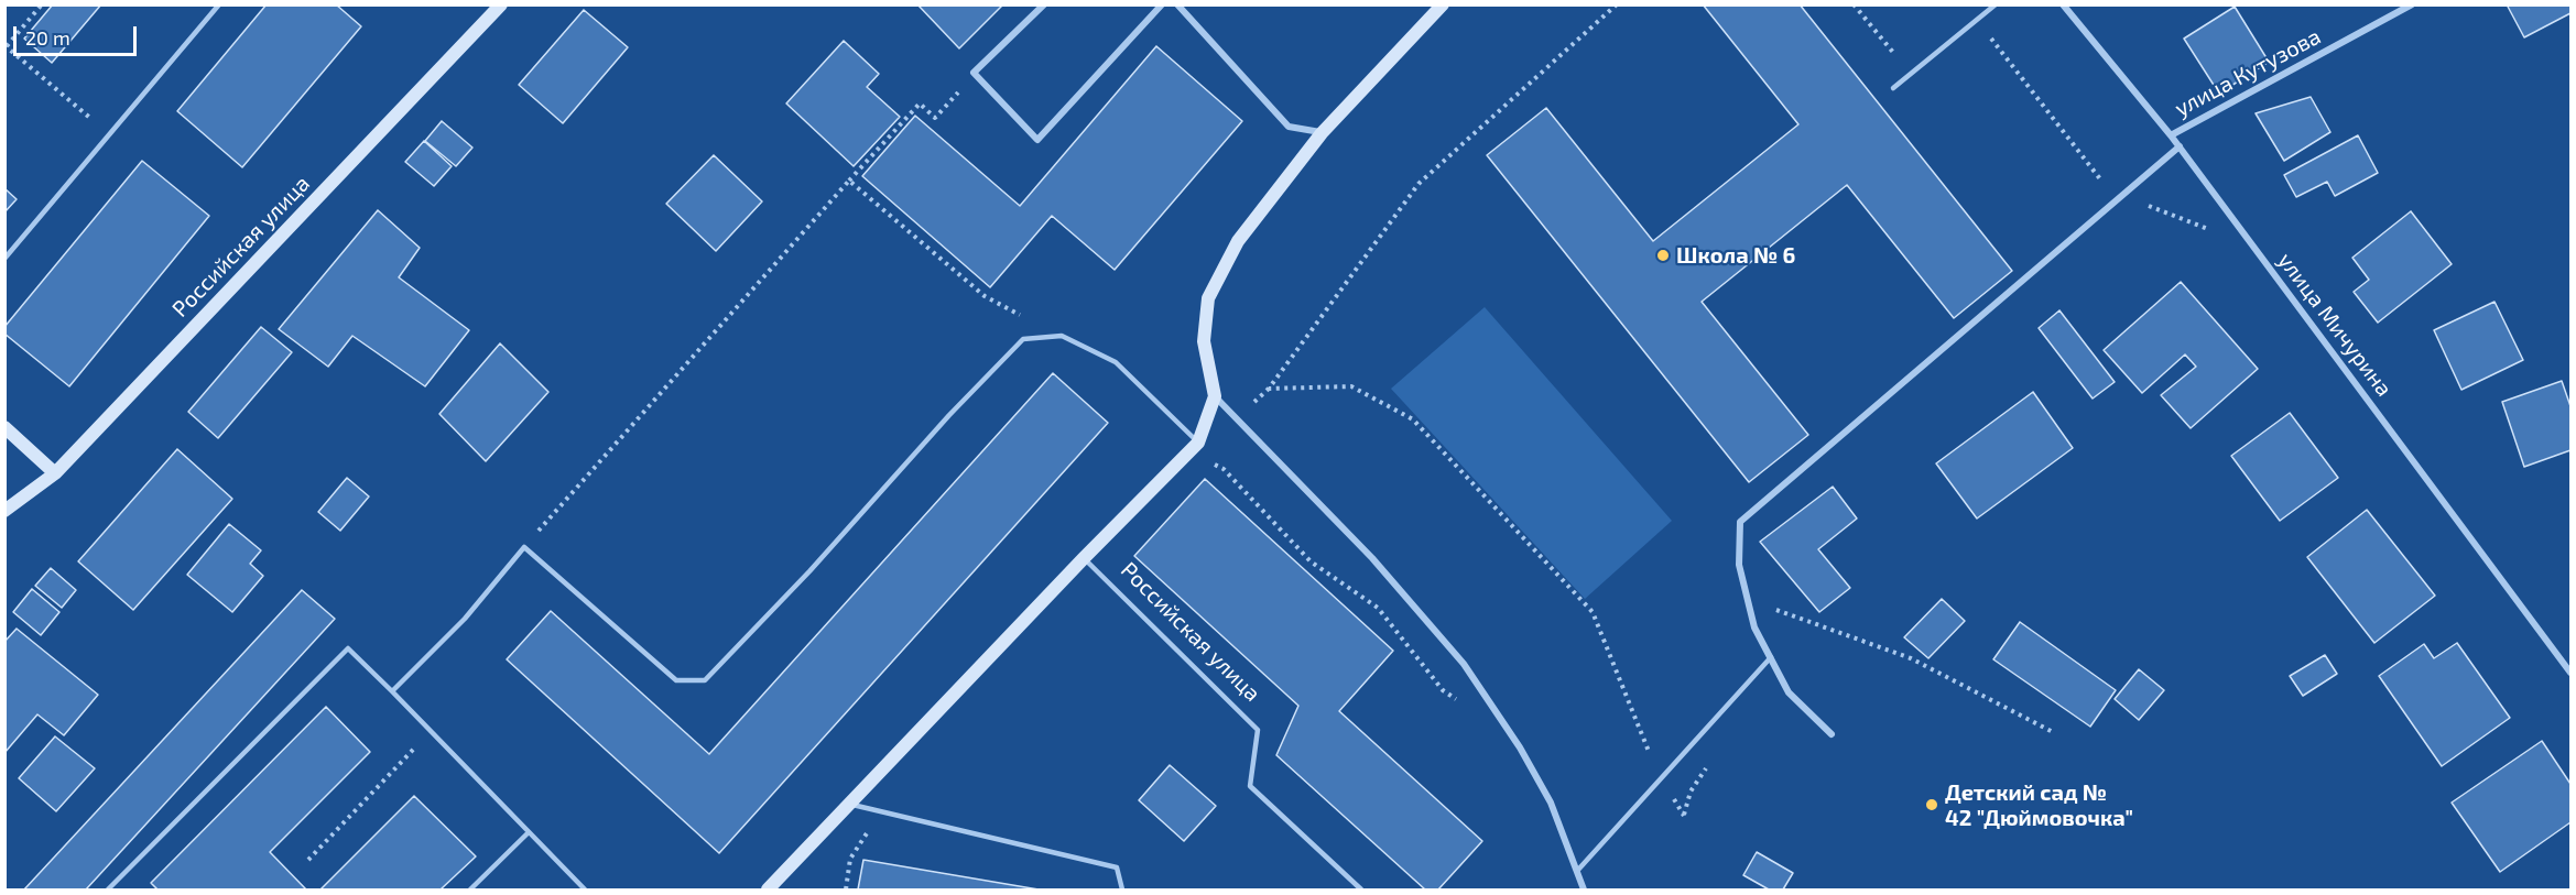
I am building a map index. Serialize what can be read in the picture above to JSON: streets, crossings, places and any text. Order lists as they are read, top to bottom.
{
  "streets": {
    "street": ["улица Кутузова", "Российская улица", "улица Мичурина"]
  },
  "crossings": [
    ["улица Кутузова", "улица Мичурина"]
  ],
  "places": ["Школа № 6", "Детский сад № 42 \"Дюймовочка\""],
  "scale_bar": "20 m"
}
